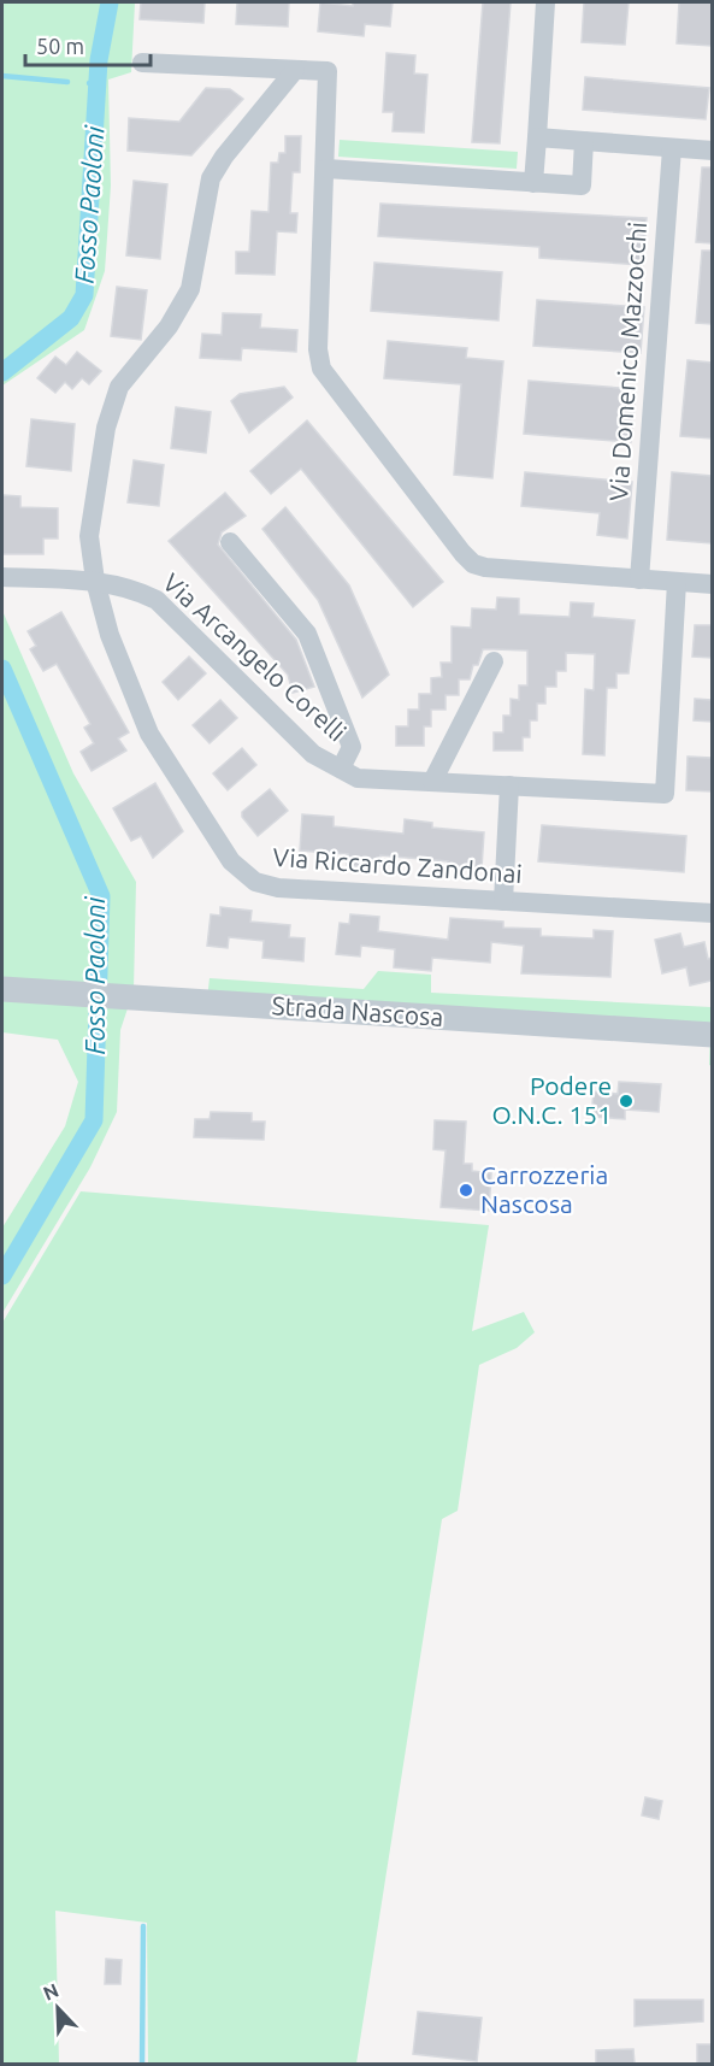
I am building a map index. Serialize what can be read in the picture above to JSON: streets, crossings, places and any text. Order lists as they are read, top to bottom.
{
  "streets": {
    "street": [
      "Via Domenico Mazzocchi",
      "Via Arcangelo Corelli",
      "Via Riccardo Zandonai",
      "Strada Nascosa"
    ]
  },
  "crossings": [
    ["Via Arcangelo Corelli", "Via Riccardo Zandonai"]
  ],
  "water": ["Fosso Paoloni"],
  "places": ["Podere O.N.C. 151", "Carrozzeria Nascosa"],
  "scale_bar": "50 m",
  "north": "top left"
}
